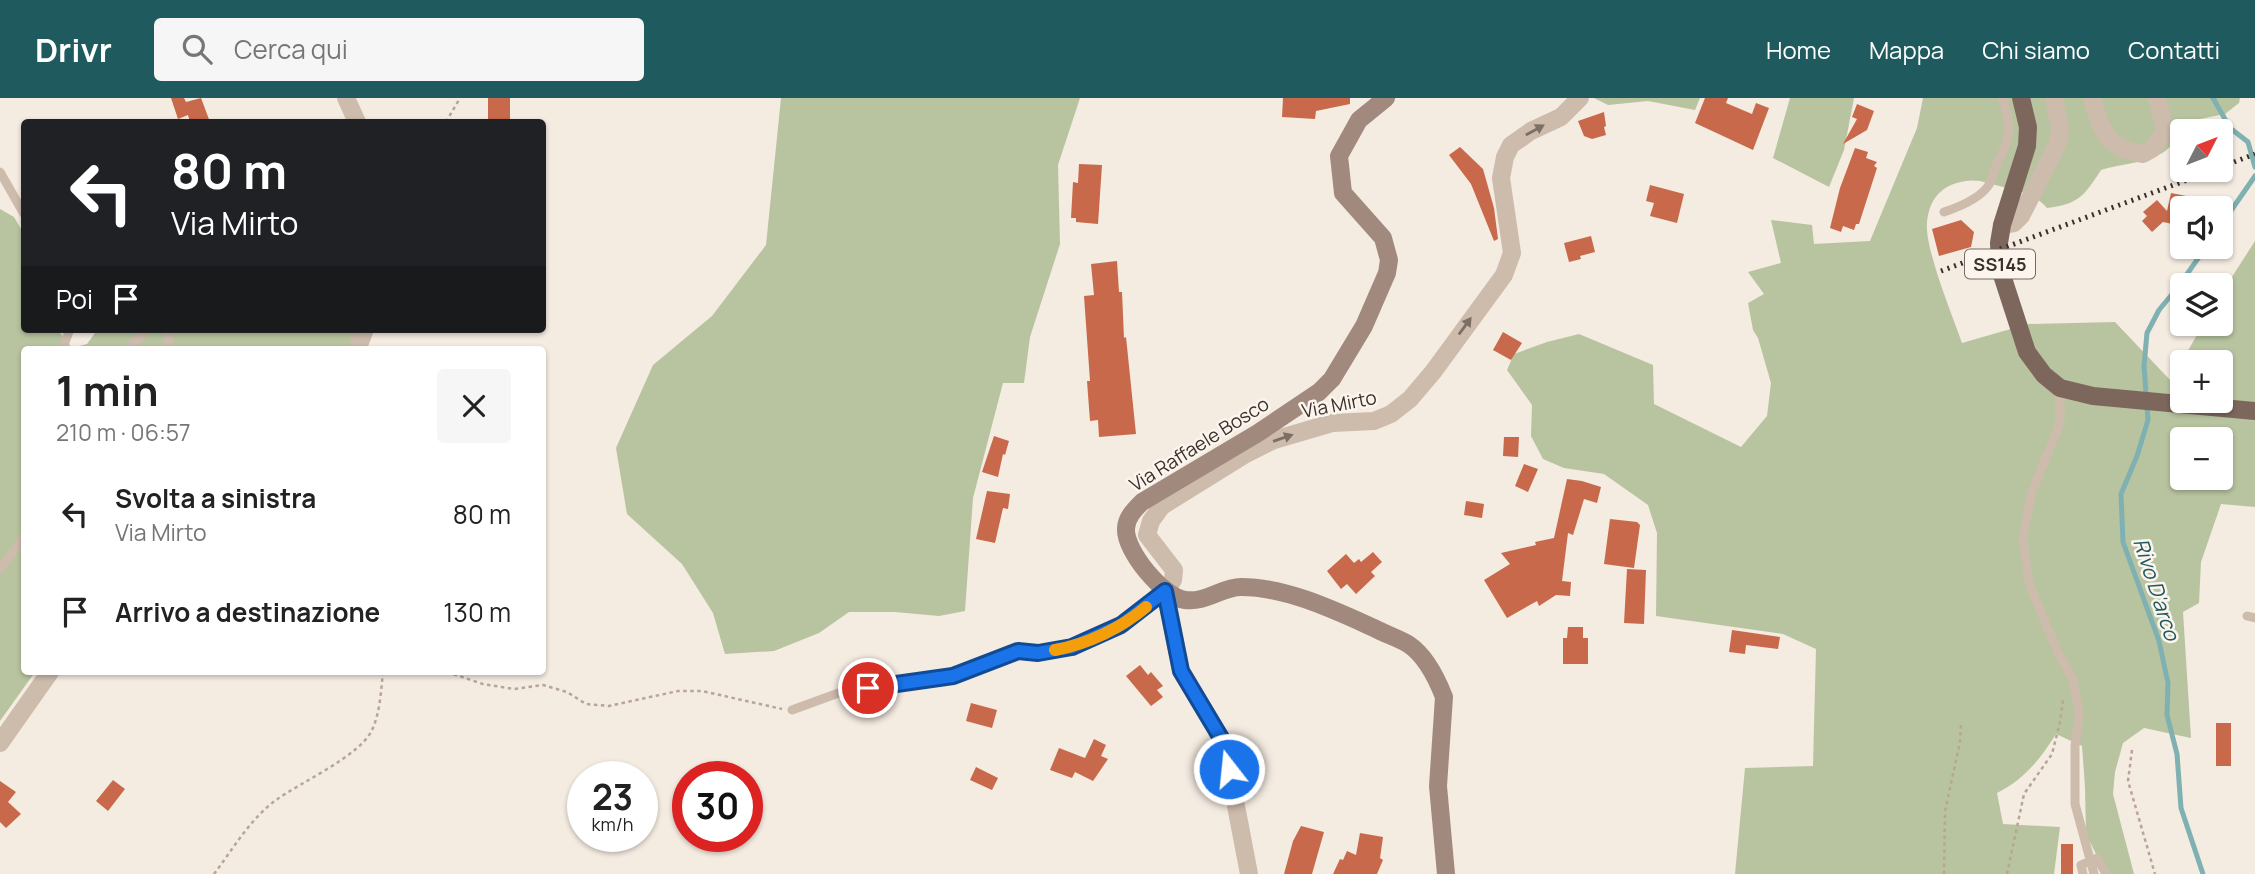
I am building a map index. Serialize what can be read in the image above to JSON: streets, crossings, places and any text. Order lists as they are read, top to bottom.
{
  "streets": {
    "main road": ["SS145"],
    "street": ["Via Mirto", "Via Raffaele Bosco"]
  },
  "crossings": [
    ["Via Mirto", "Via Raffaele Bosco"]
  ],
  "one_way": ["Via Mirto"],
  "water": ["Rivo D'arco"],
  "north": "top right",
  "page": {
    "header": "Drivr",
    "search": "Cerca qui",
    "nav": [
      "Home",
      "Mappa",
      "Chi siamo",
      "Contatti"
    ],
    "map_buttons": ["+", "−"],
    "turn": ["80 m", "Via Mirto"],
    "then": "Poi",
    "heading": ["1 min", "210 m · 06:57"],
    "list": [
      {
        "name": "Svolta a sinistra",
        "note": "Via Mirto",
        "value": "80 m"
      },
      {
        "name": "Arrivo a destinazione",
        "value": "130 m"
      }
    ],
    "speed": "23 km/h",
    "limit": "30"
  }
}
